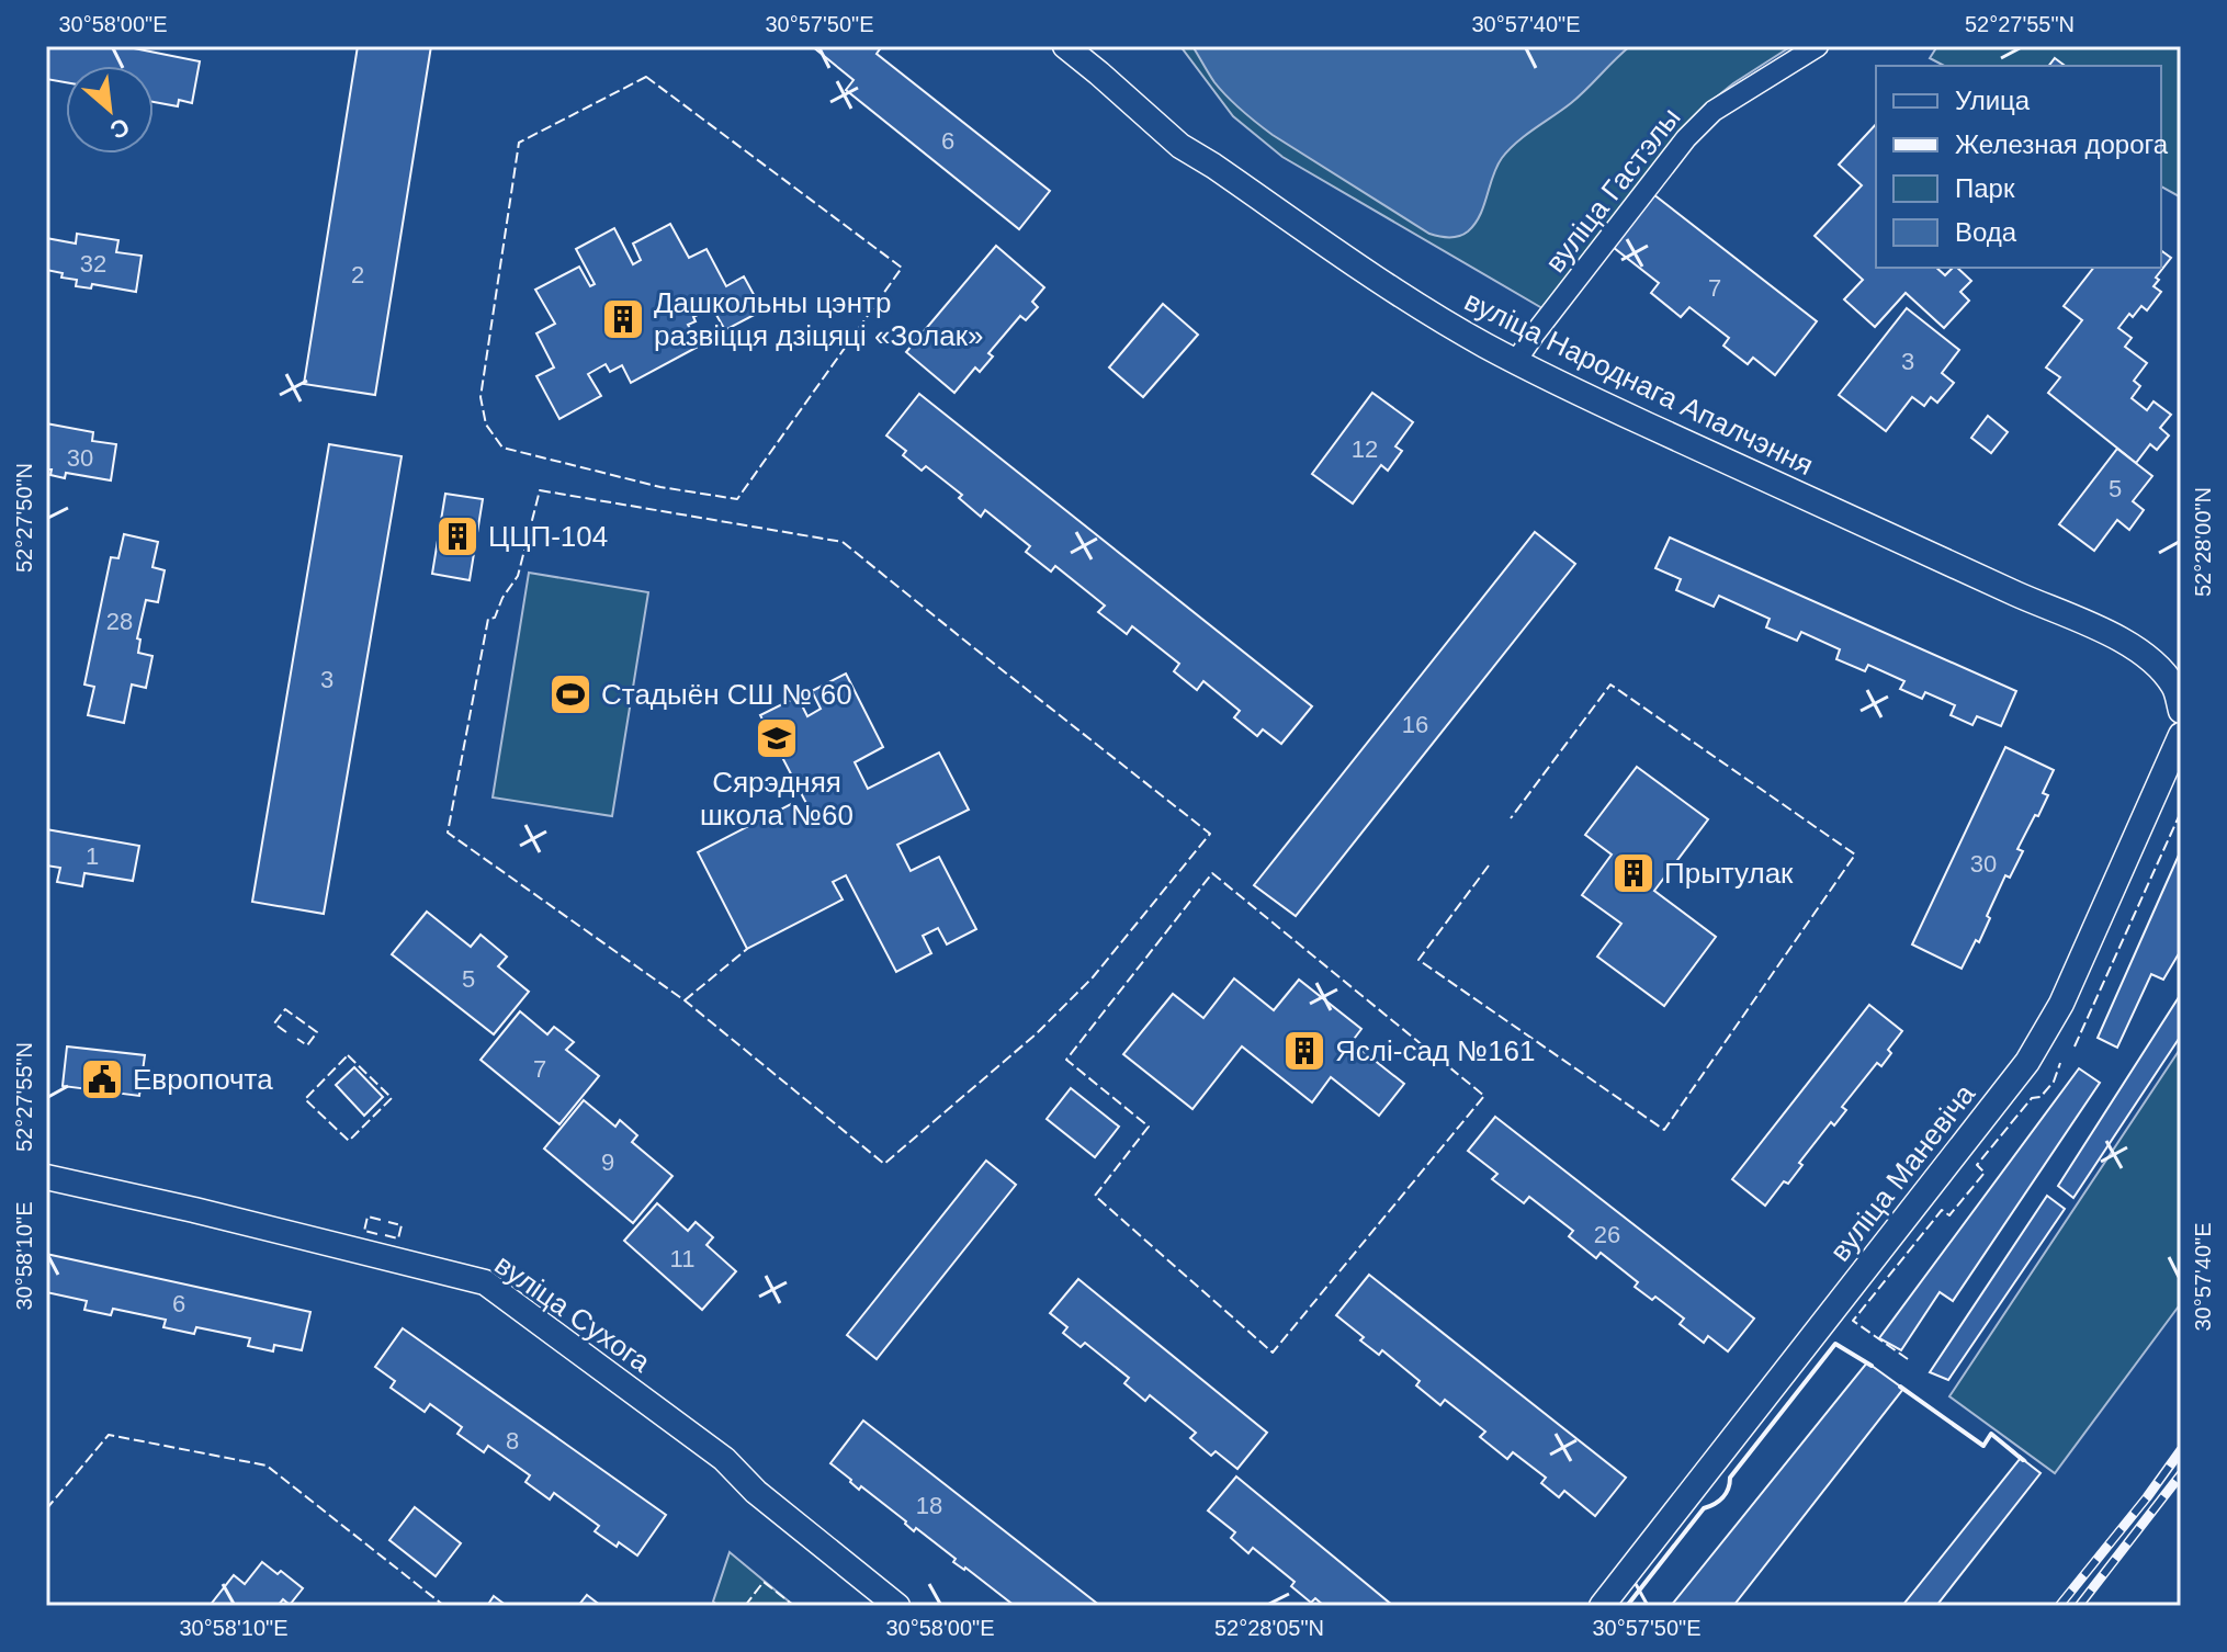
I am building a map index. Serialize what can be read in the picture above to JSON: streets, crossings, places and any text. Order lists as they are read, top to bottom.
{
  "streets": {
    "street": [
      "вуліца Гастэлы",
      "вуліца Народнага Апалчэння",
      "вуліца Маневіча",
      "вуліца Сухога"
    ]
  },
  "crossings": [
    ["вуліца Гастэлы", "вуліца Народнага Апалчэння"]
  ],
  "places": {
    "building": [
      "Дашкольны цэнтр развіцця дзіцяці «Золак»",
      "ЦЦП-104",
      "Прытулак",
      "Яслі-сад №161"
    ],
    "sports": ["Стадыён СШ № 60"],
    "school or university": ["Сярэдняя школа №60"],
    "public building": ["Европочта"]
  },
  "house_numbers": [
    "6",
    "32",
    "2",
    "7",
    "3",
    "12",
    "30",
    "5",
    "28",
    "3",
    "16",
    "1",
    "30",
    "5",
    "7",
    "9",
    "26",
    "11",
    "6",
    "8",
    "18"
  ],
  "legend": [
    "Улица",
    "Железная дорога",
    "Парк",
    "Вода"
  ],
  "north": "bottom right",
  "coordinates": [
    "30°58'00\"E",
    "30°57'50\"E",
    "30°57'40\"E",
    "52°27'55\"N",
    "52°27'50\"N",
    "52°28'00\"N",
    "30°58'10\"E",
    "52°28'05\"N"
  ]
}
